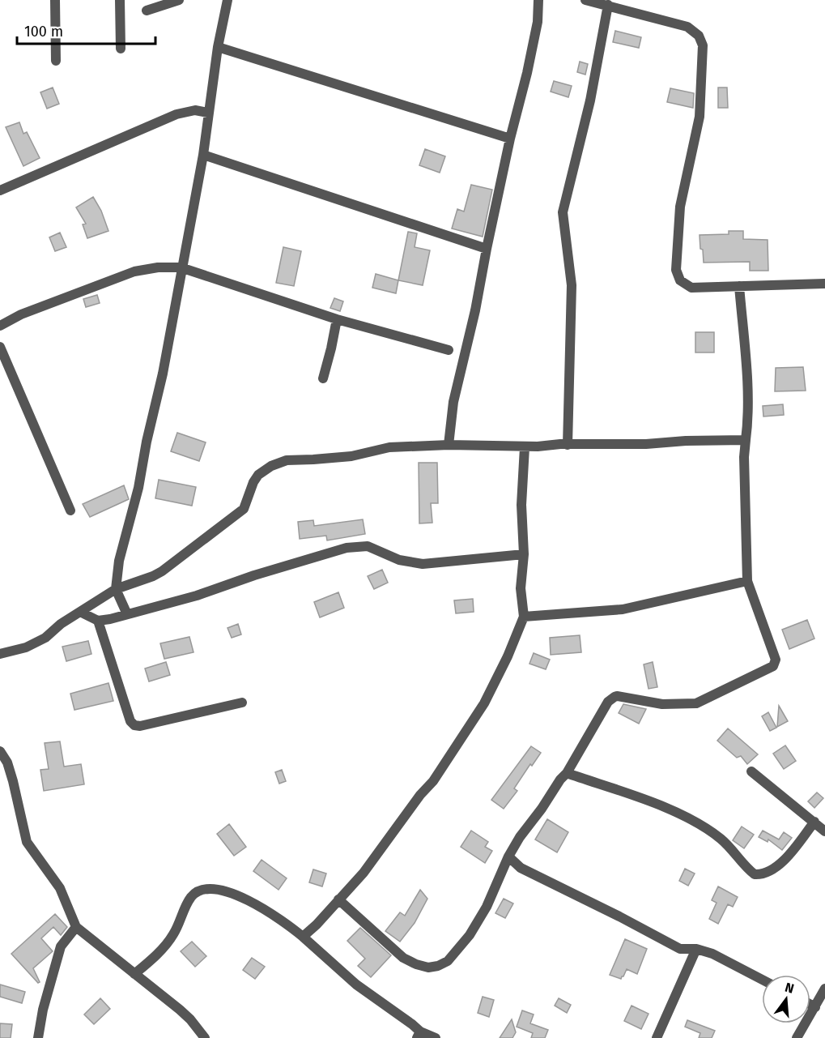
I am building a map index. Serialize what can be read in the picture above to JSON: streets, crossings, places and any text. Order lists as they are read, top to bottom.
{
  "scale_bar": "100 m",
  "north": "top"
}
